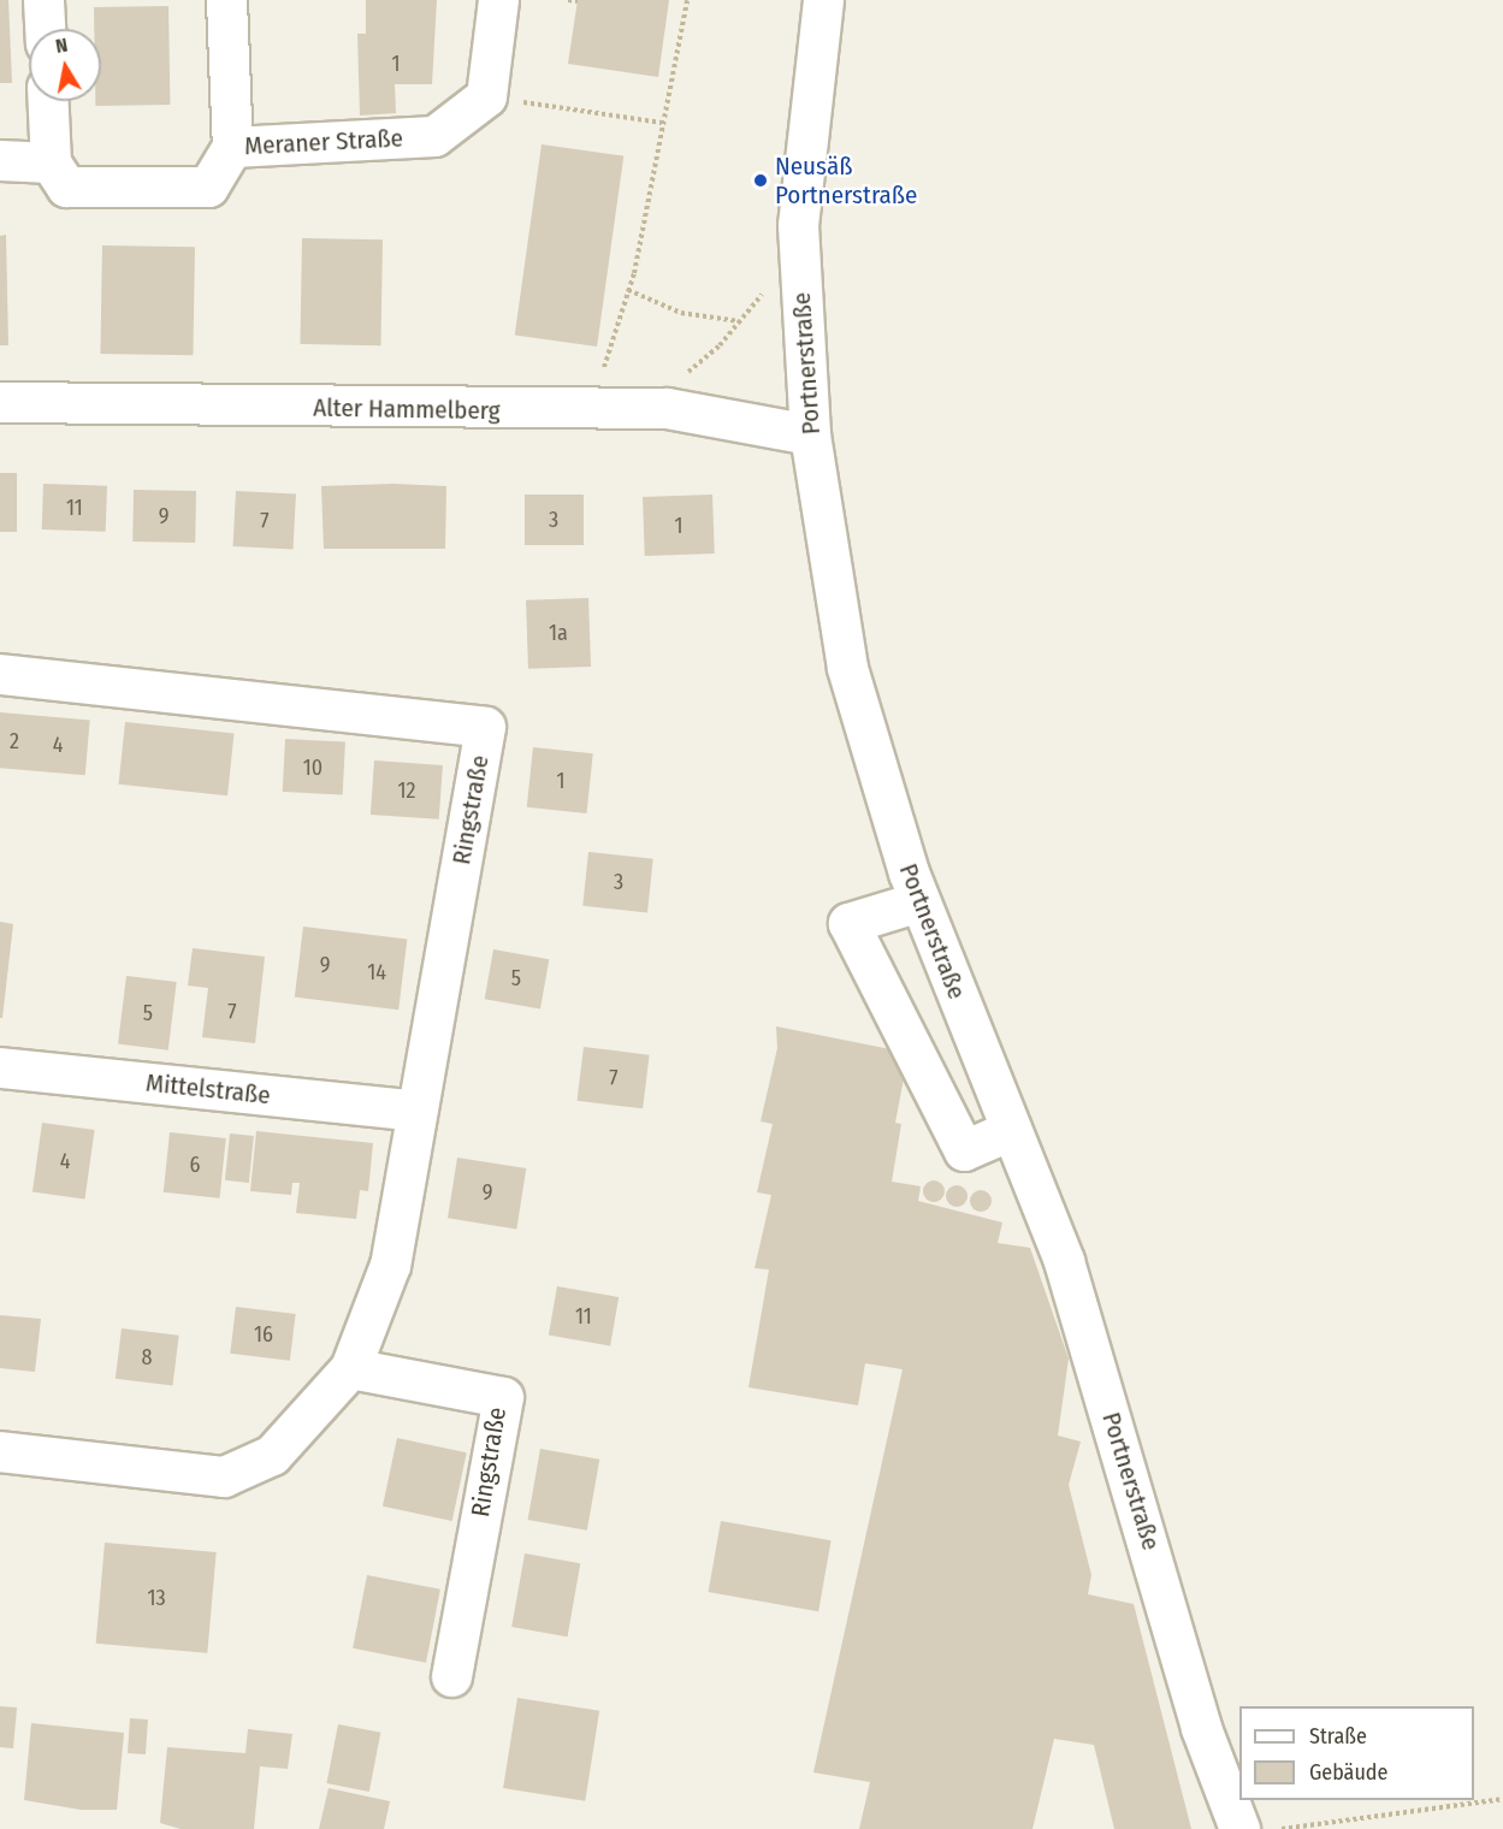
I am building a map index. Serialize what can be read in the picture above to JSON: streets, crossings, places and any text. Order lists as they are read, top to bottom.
{
  "streets": {
    "street": [
      "Meraner Straße",
      "Portnerstraße",
      "Alter Hammelberg",
      "Ringstraße",
      "Mittelstraße"
    ]
  },
  "crossings": [
    ["Portnerstraße", "Alter Hammelberg"],
    ["Ringstraße", "Mittelstraße"]
  ],
  "places": ["Neusäß Portnerstraße"],
  "house_numbers": [
    "1",
    "11",
    "9",
    "3",
    "7",
    "1",
    "1a",
    "2",
    "4",
    "10",
    "1",
    "12",
    "3",
    "9",
    "14",
    "5",
    "7",
    "5",
    "7",
    "4",
    "6",
    "9",
    "11",
    "16",
    "8",
    "13"
  ],
  "legend": ["Straße", "Gebäude"],
  "north": "top"
}
